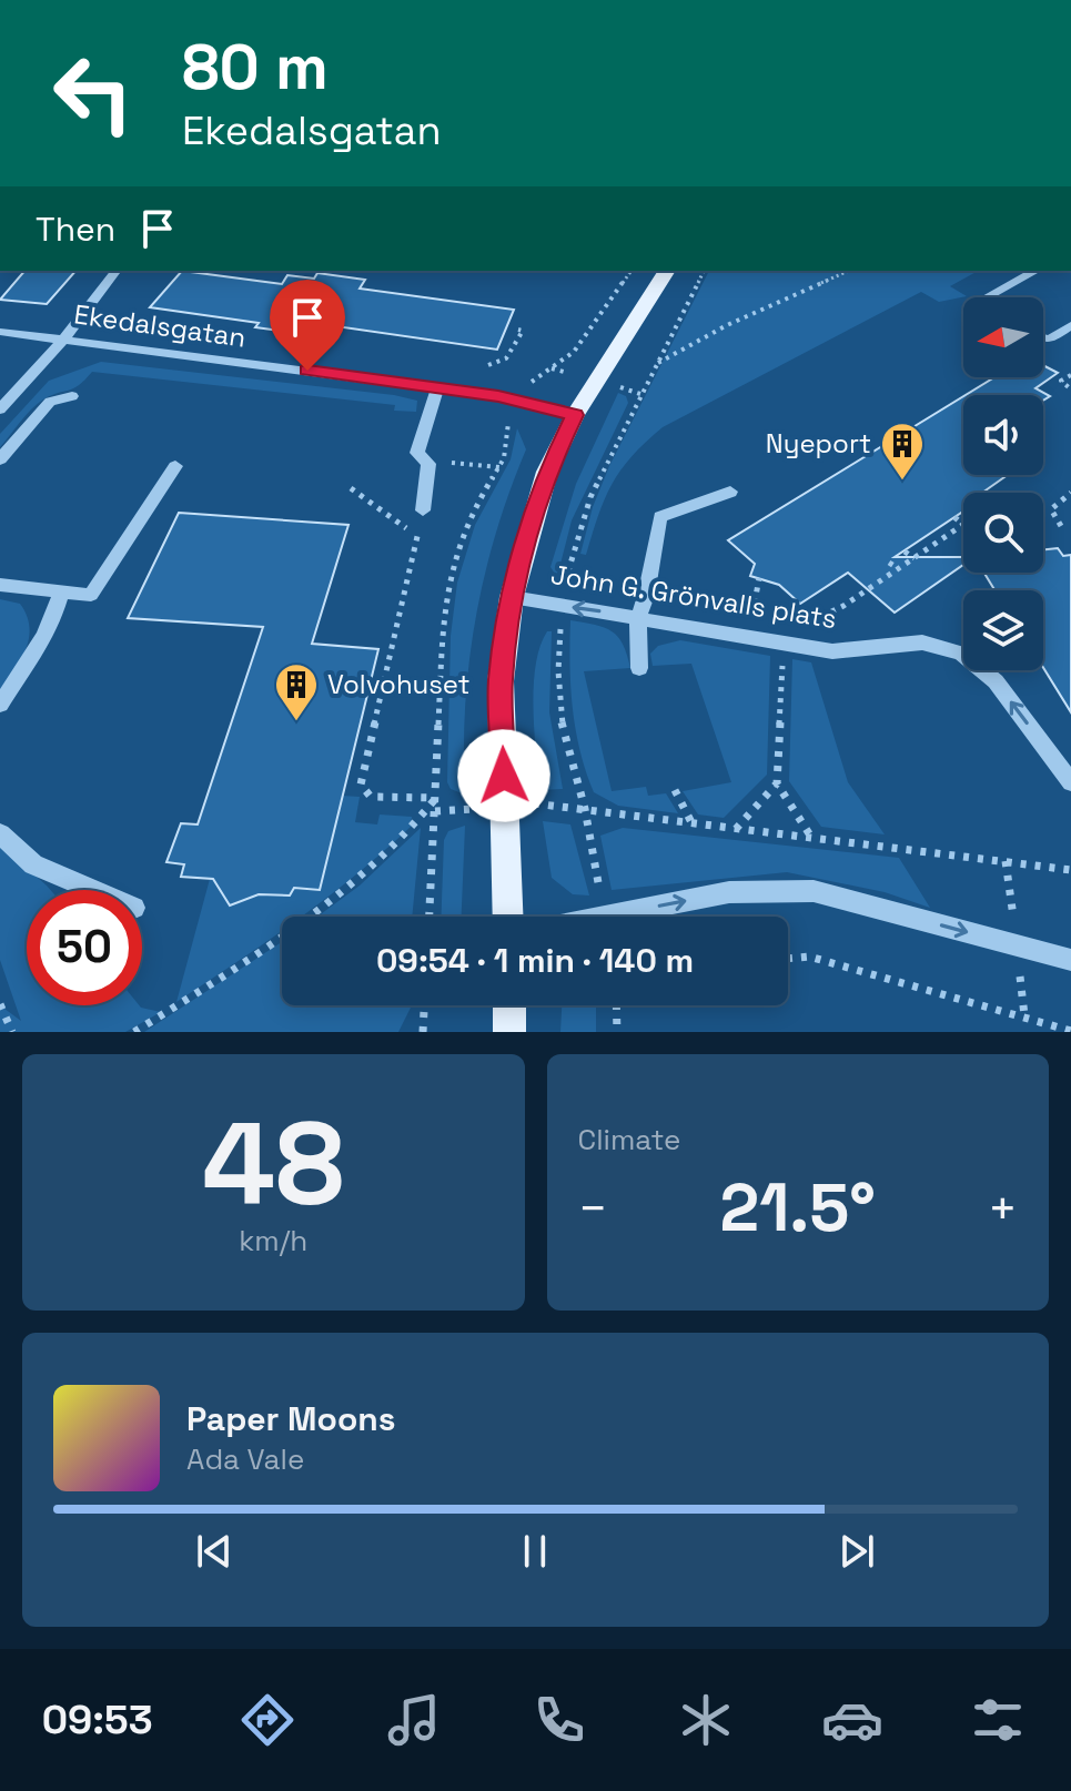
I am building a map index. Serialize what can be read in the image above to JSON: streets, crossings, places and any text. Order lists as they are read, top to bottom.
{
  "streets": {
    "street": ["Ekedalsgatan", "John G. Grönvalls plats"]
  },
  "one_way": ["John G. Grönvalls plats"],
  "places": {
    "building": ["Nyeport", "Volvohuset"]
  },
  "north": "left",
  "page": {
    "turn": ["80 m", "Ekedalsgatan"],
    "then": "Then",
    "limit": "50",
    "trip": "09:54 · 1 min · 140 m",
    "tile": [
      ["48", "km/h"],
      "Climate"
    ],
    "heat": ["−", "21.5°", "+"],
    "song": ["Paper Moons", "Ada Vale"],
    "tabs": "09:53"
  }
}
